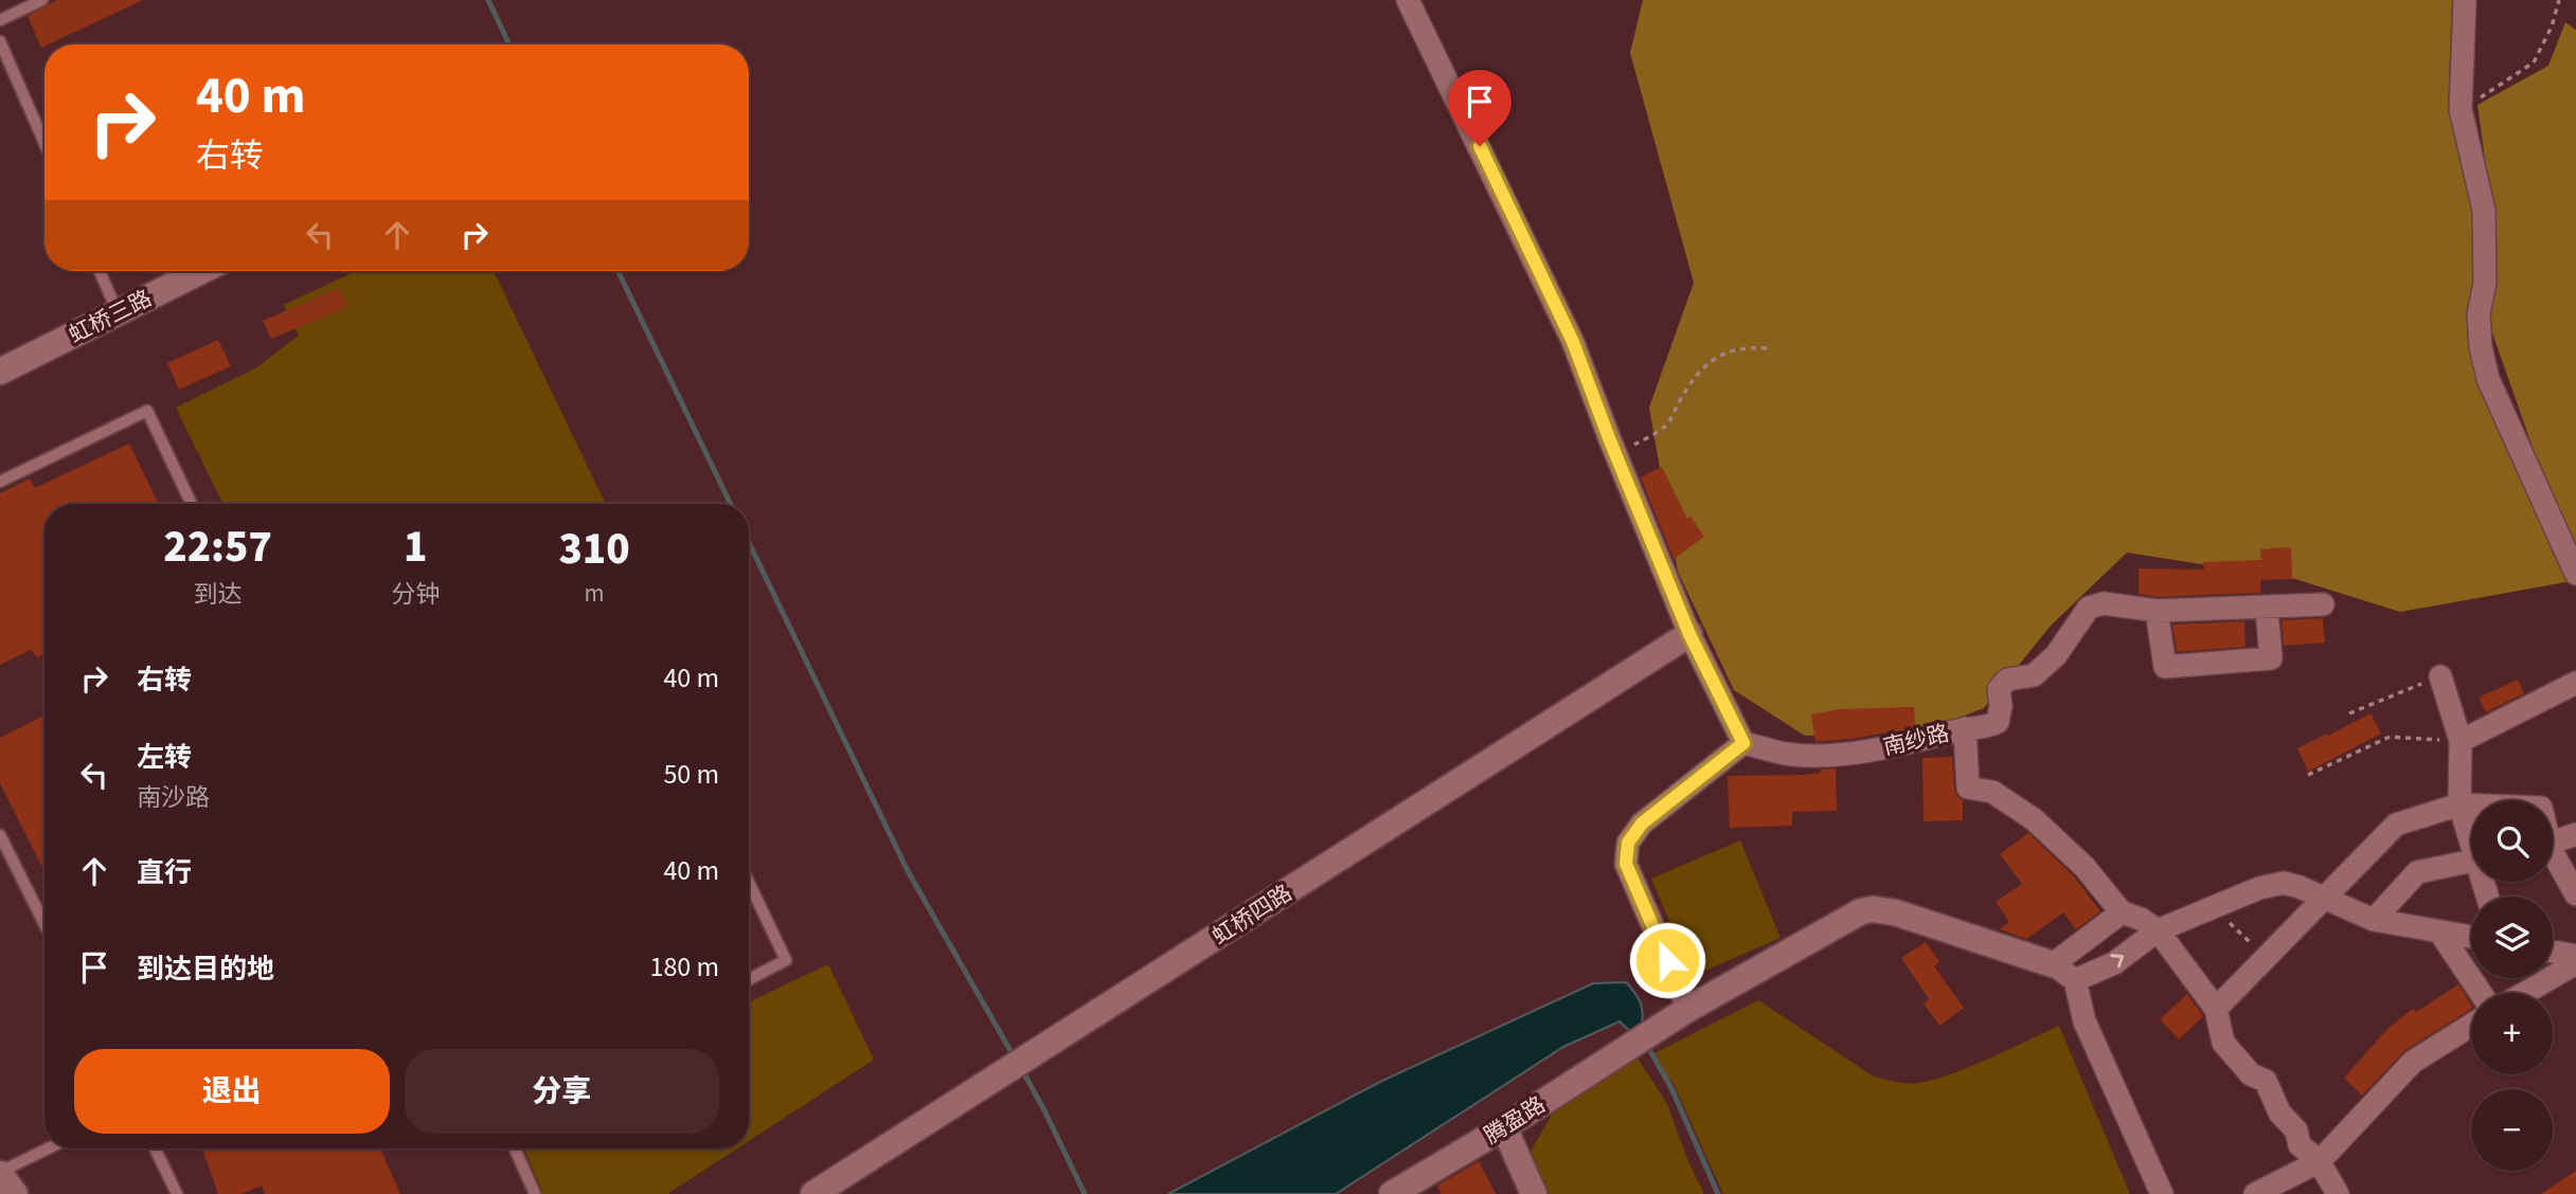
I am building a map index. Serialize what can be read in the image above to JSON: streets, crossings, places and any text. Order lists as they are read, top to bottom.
{
  "streets": {
    "street": [
      "虹桥三路",
      "南纱路",
      "虹桥四路",
      "腾盈路"
    ]
  },
  "page": {
    "turn": ["40 m", "右转"],
    "eta": [
      "22:57",
      "到达",
      "1",
      "分钟",
      "310",
      "m"
    ],
    "list": [
      {
        "name": "右转",
        "value": "40 m"
      },
      {
        "name": "左转",
        "note": "南沙路",
        "value": "50 m"
      },
      {
        "name": "直行",
        "value": "40 m"
      },
      {
        "name": "到达目的地",
        "value": "180 m"
      }
    ],
    "map_buttons": ["+", "−"],
    "buttons": ["退出", "分享"]
  }
}
